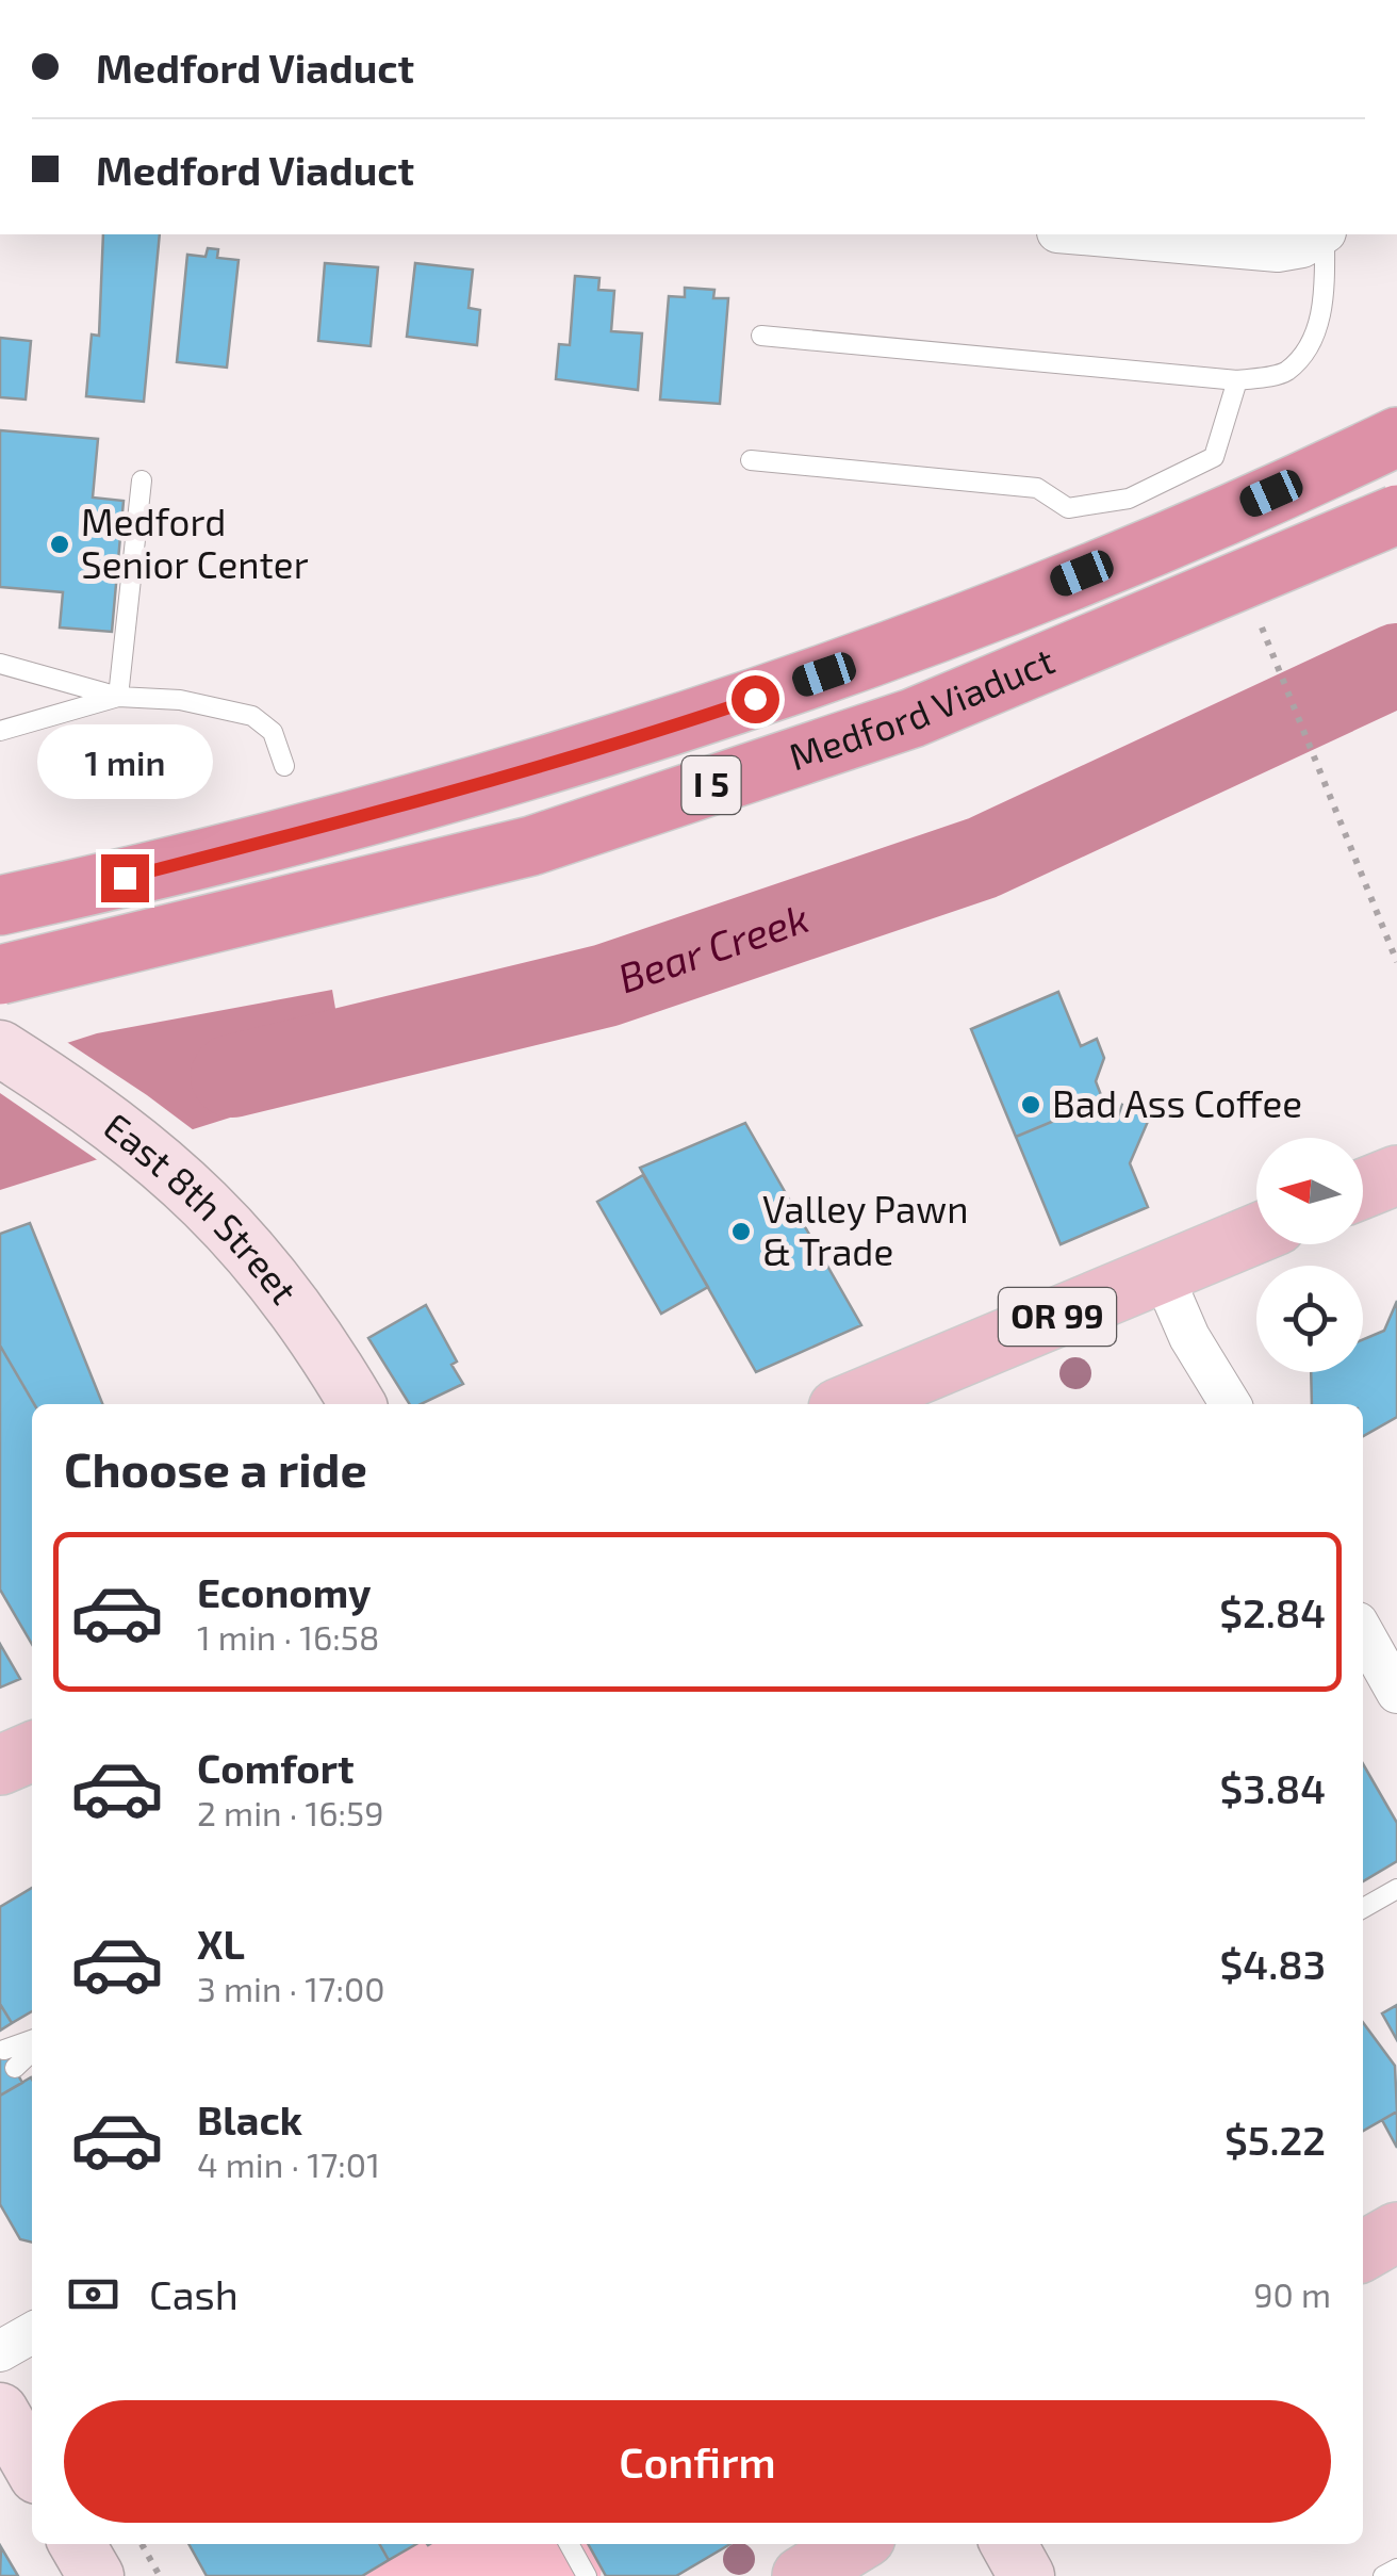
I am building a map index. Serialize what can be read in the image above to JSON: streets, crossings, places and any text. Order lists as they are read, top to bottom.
{
  "streets": {
    "highway": ["Medford Viaduct", "I 5"],
    "main road": ["East 8th Street", "OR 99"]
  },
  "water": ["Bear Creek"],
  "places": ["Medford Senior Center", "Bad Ass Coffee", "Valley Pawn & Trade"],
  "north": "left",
  "page": {
    "banner": ["Medford Viaduct", "Medford Viaduct"],
    "bubble": "1 min",
    "heading": "Choose a ride",
    "list": [
      {
        "name": "Economy",
        "note": "1 min · 16:58",
        "value": "$2.84"
      },
      {
        "name": "Comfort",
        "note": "2 min · 16:59",
        "value": "$3.84"
      },
      {
        "name": "XL",
        "note": "3 min · 17:00",
        "value": "$4.83"
      },
      {
        "name": "Black",
        "note": "4 min · 17:01",
        "value": "$5.22"
      }
    ],
    "pay": ["Cash", "90 m"],
    "buttons": "Confirm"
  }
}
